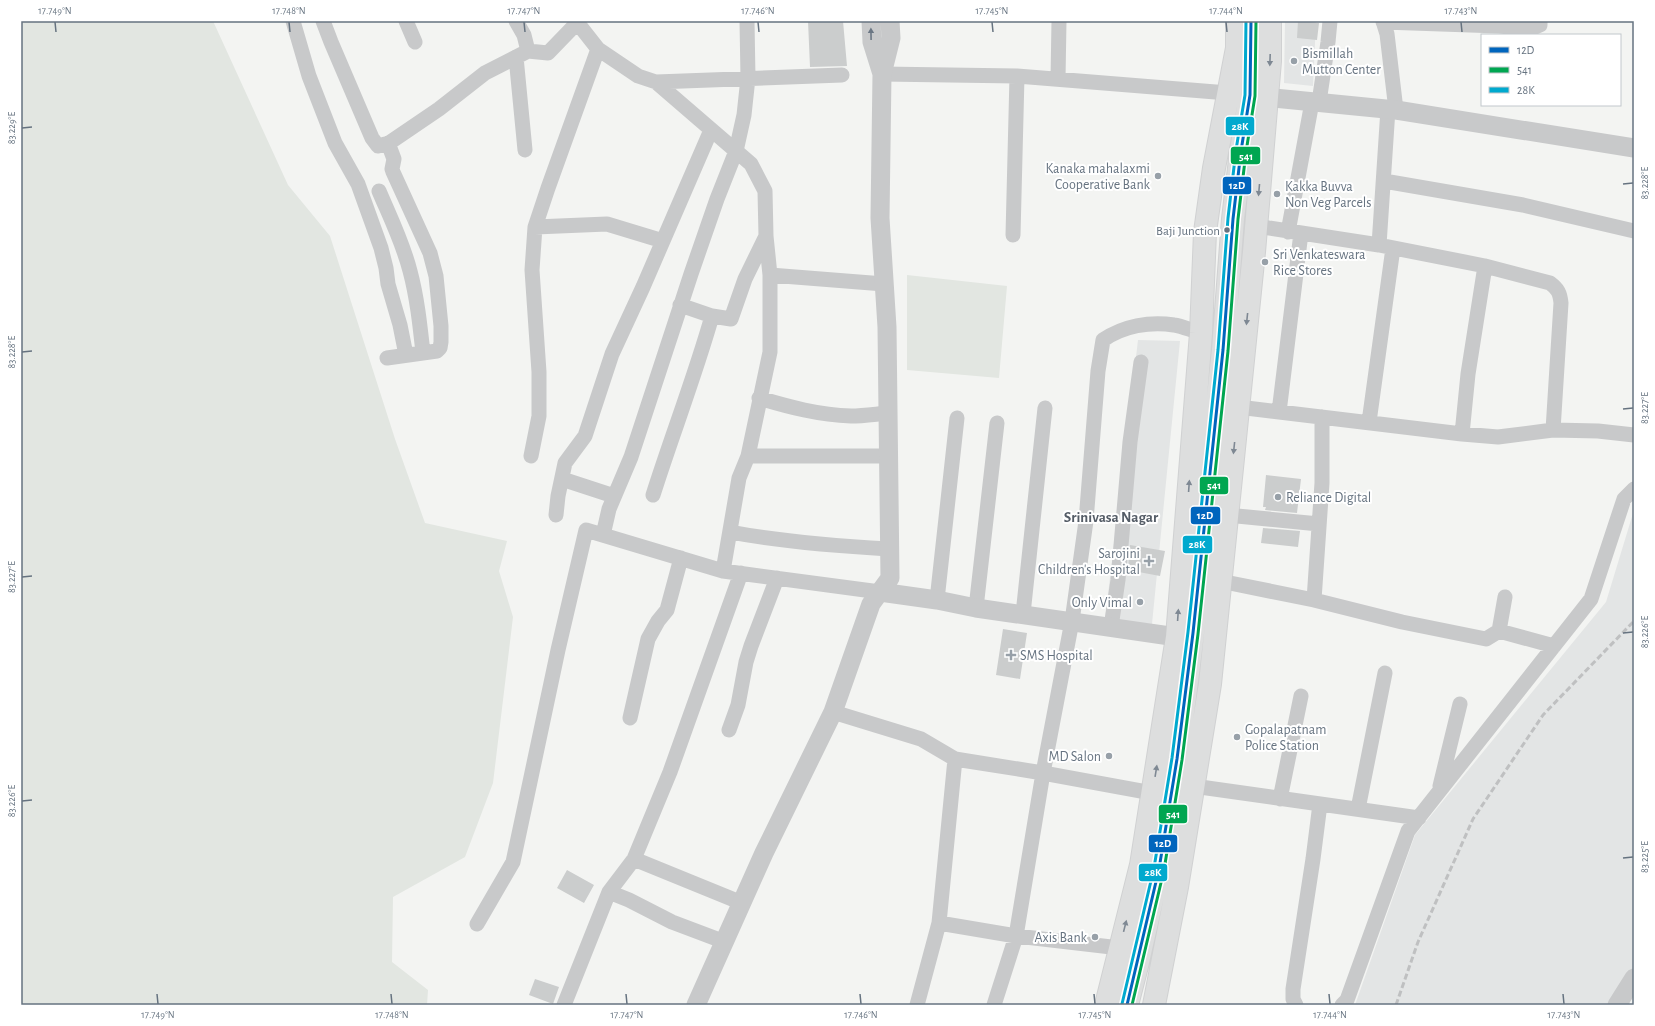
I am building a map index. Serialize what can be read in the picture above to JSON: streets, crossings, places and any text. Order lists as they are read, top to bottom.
{
  "districts": ["Srinivasa Nagar"],
  "places": {
    "other": [
      "Bismillah Mutton Center",
      "Kanaka mahalaxmi Cooperative Bank",
      "Kakka Buvva Non Veg Parcels",
      "Baji Junction",
      "Sri Venkateswara Rice Stores",
      "Reliance Digital",
      "Only Vimal",
      "Gopalapatnam Police Station",
      "MD Salon",
      "Axis Bank"
    ],
    "health": ["Sarojini Children's Hospital", "SMS Hospital"]
  },
  "lines": ["transit line 12D", "transit line 541", "transit line 28K"],
  "legend": ["12D", "541", "28K"],
  "coordinates": [
    "17.749°N",
    "17.748°N",
    "17.747°N",
    "17.746°N",
    "17.745°N",
    "17.744°N",
    "17.743°N",
    "83.229°E",
    "83.228°E",
    "83.227°E",
    "83.226°E",
    "83.225°E"
  ]
}
